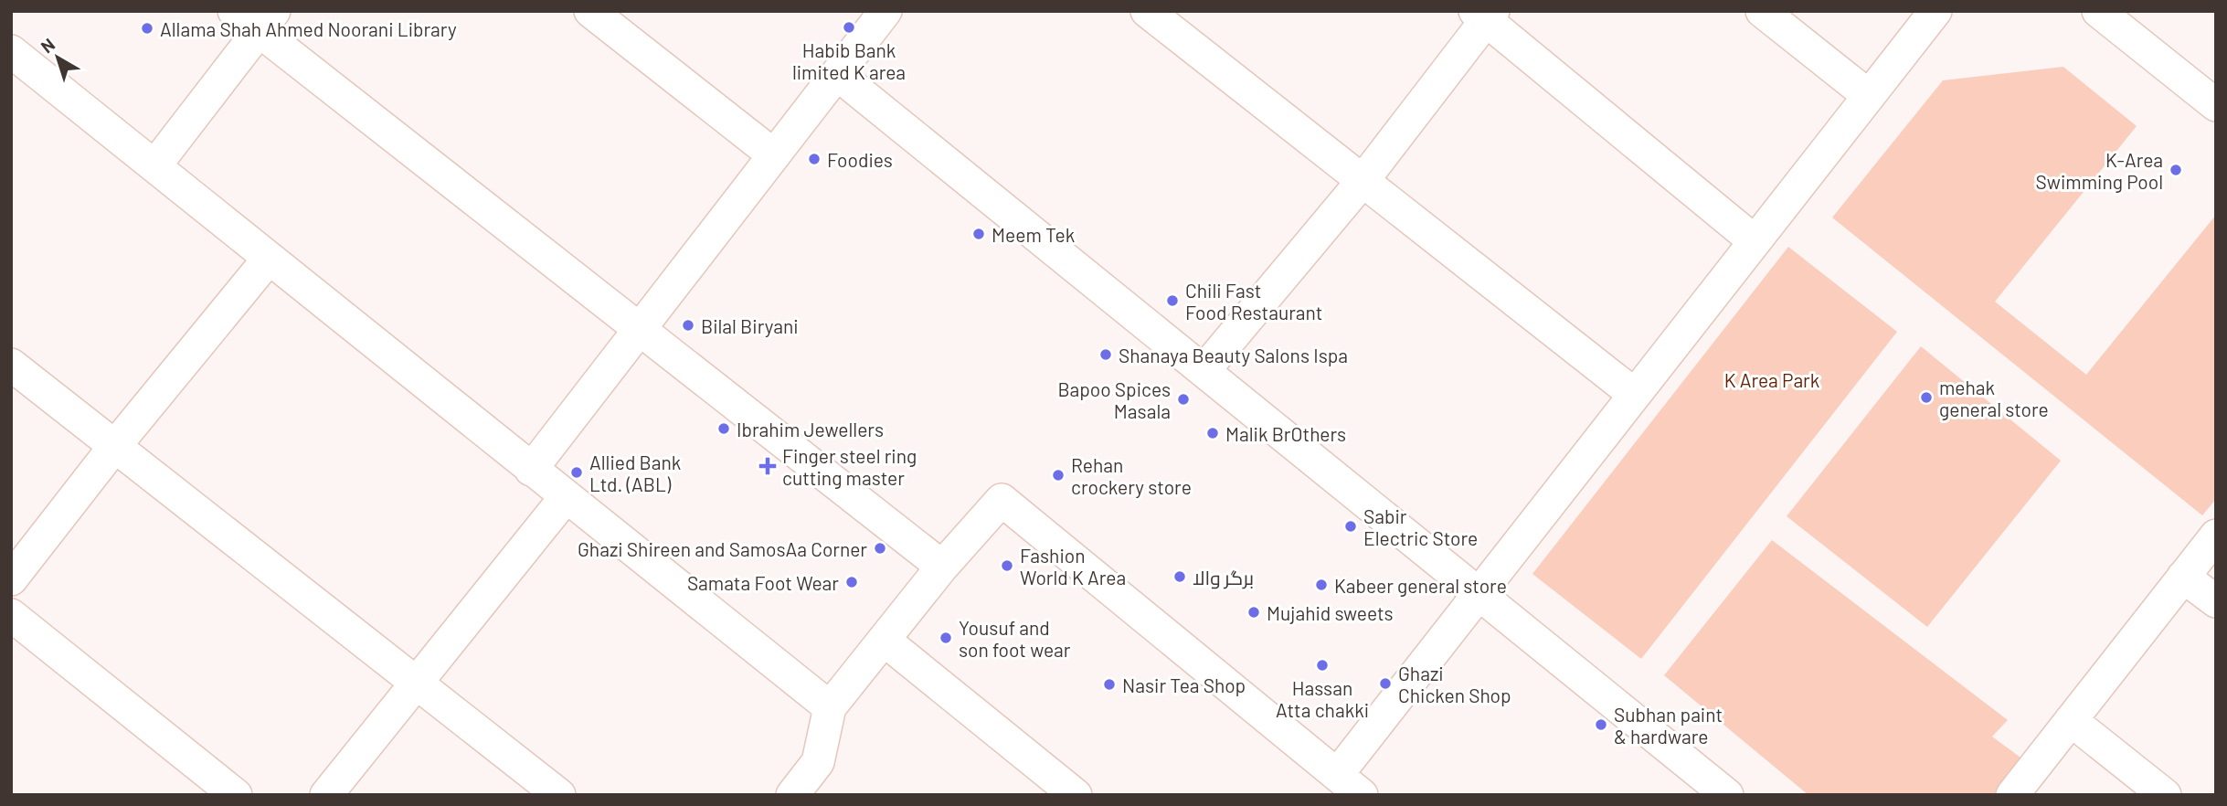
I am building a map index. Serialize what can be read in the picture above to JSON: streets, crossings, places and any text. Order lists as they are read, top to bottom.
{
  "parks": ["K Area Park"],
  "places": {
    "other": [
      "Habib Bank limited K area",
      "Allama Shah Ahmed Noorani Library",
      "Foodies",
      "K-Area Swimming Pool",
      "Meem Tek",
      "Chili Fast Food Restaurant",
      "Bilal Biryani",
      "Shanaya Beauty Salons Ispa",
      "mehak general store",
      "Bapoo Spices Masala",
      "Ibrahim Jewellers",
      "Malik BrOthers",
      "Allied Bank Ltd. (ABL)",
      "Rehan crockery store",
      "Sabir Electric Store",
      "Ghazi Shireen and SamosAa Corner",
      "Fashion World K Area",
      "برگر والا",
      "Samata Foot Wear",
      "Kabeer general store",
      "Mujahid sweets",
      "Yousuf and son foot wear",
      "Hassan Atta chakki",
      "Ghazi Chicken Shop",
      "Nasir Tea Shop",
      "Subhan paint & hardware"
    ],
    "health": ["Finger steel ring cutting master"]
  },
  "north": "top left"
}
